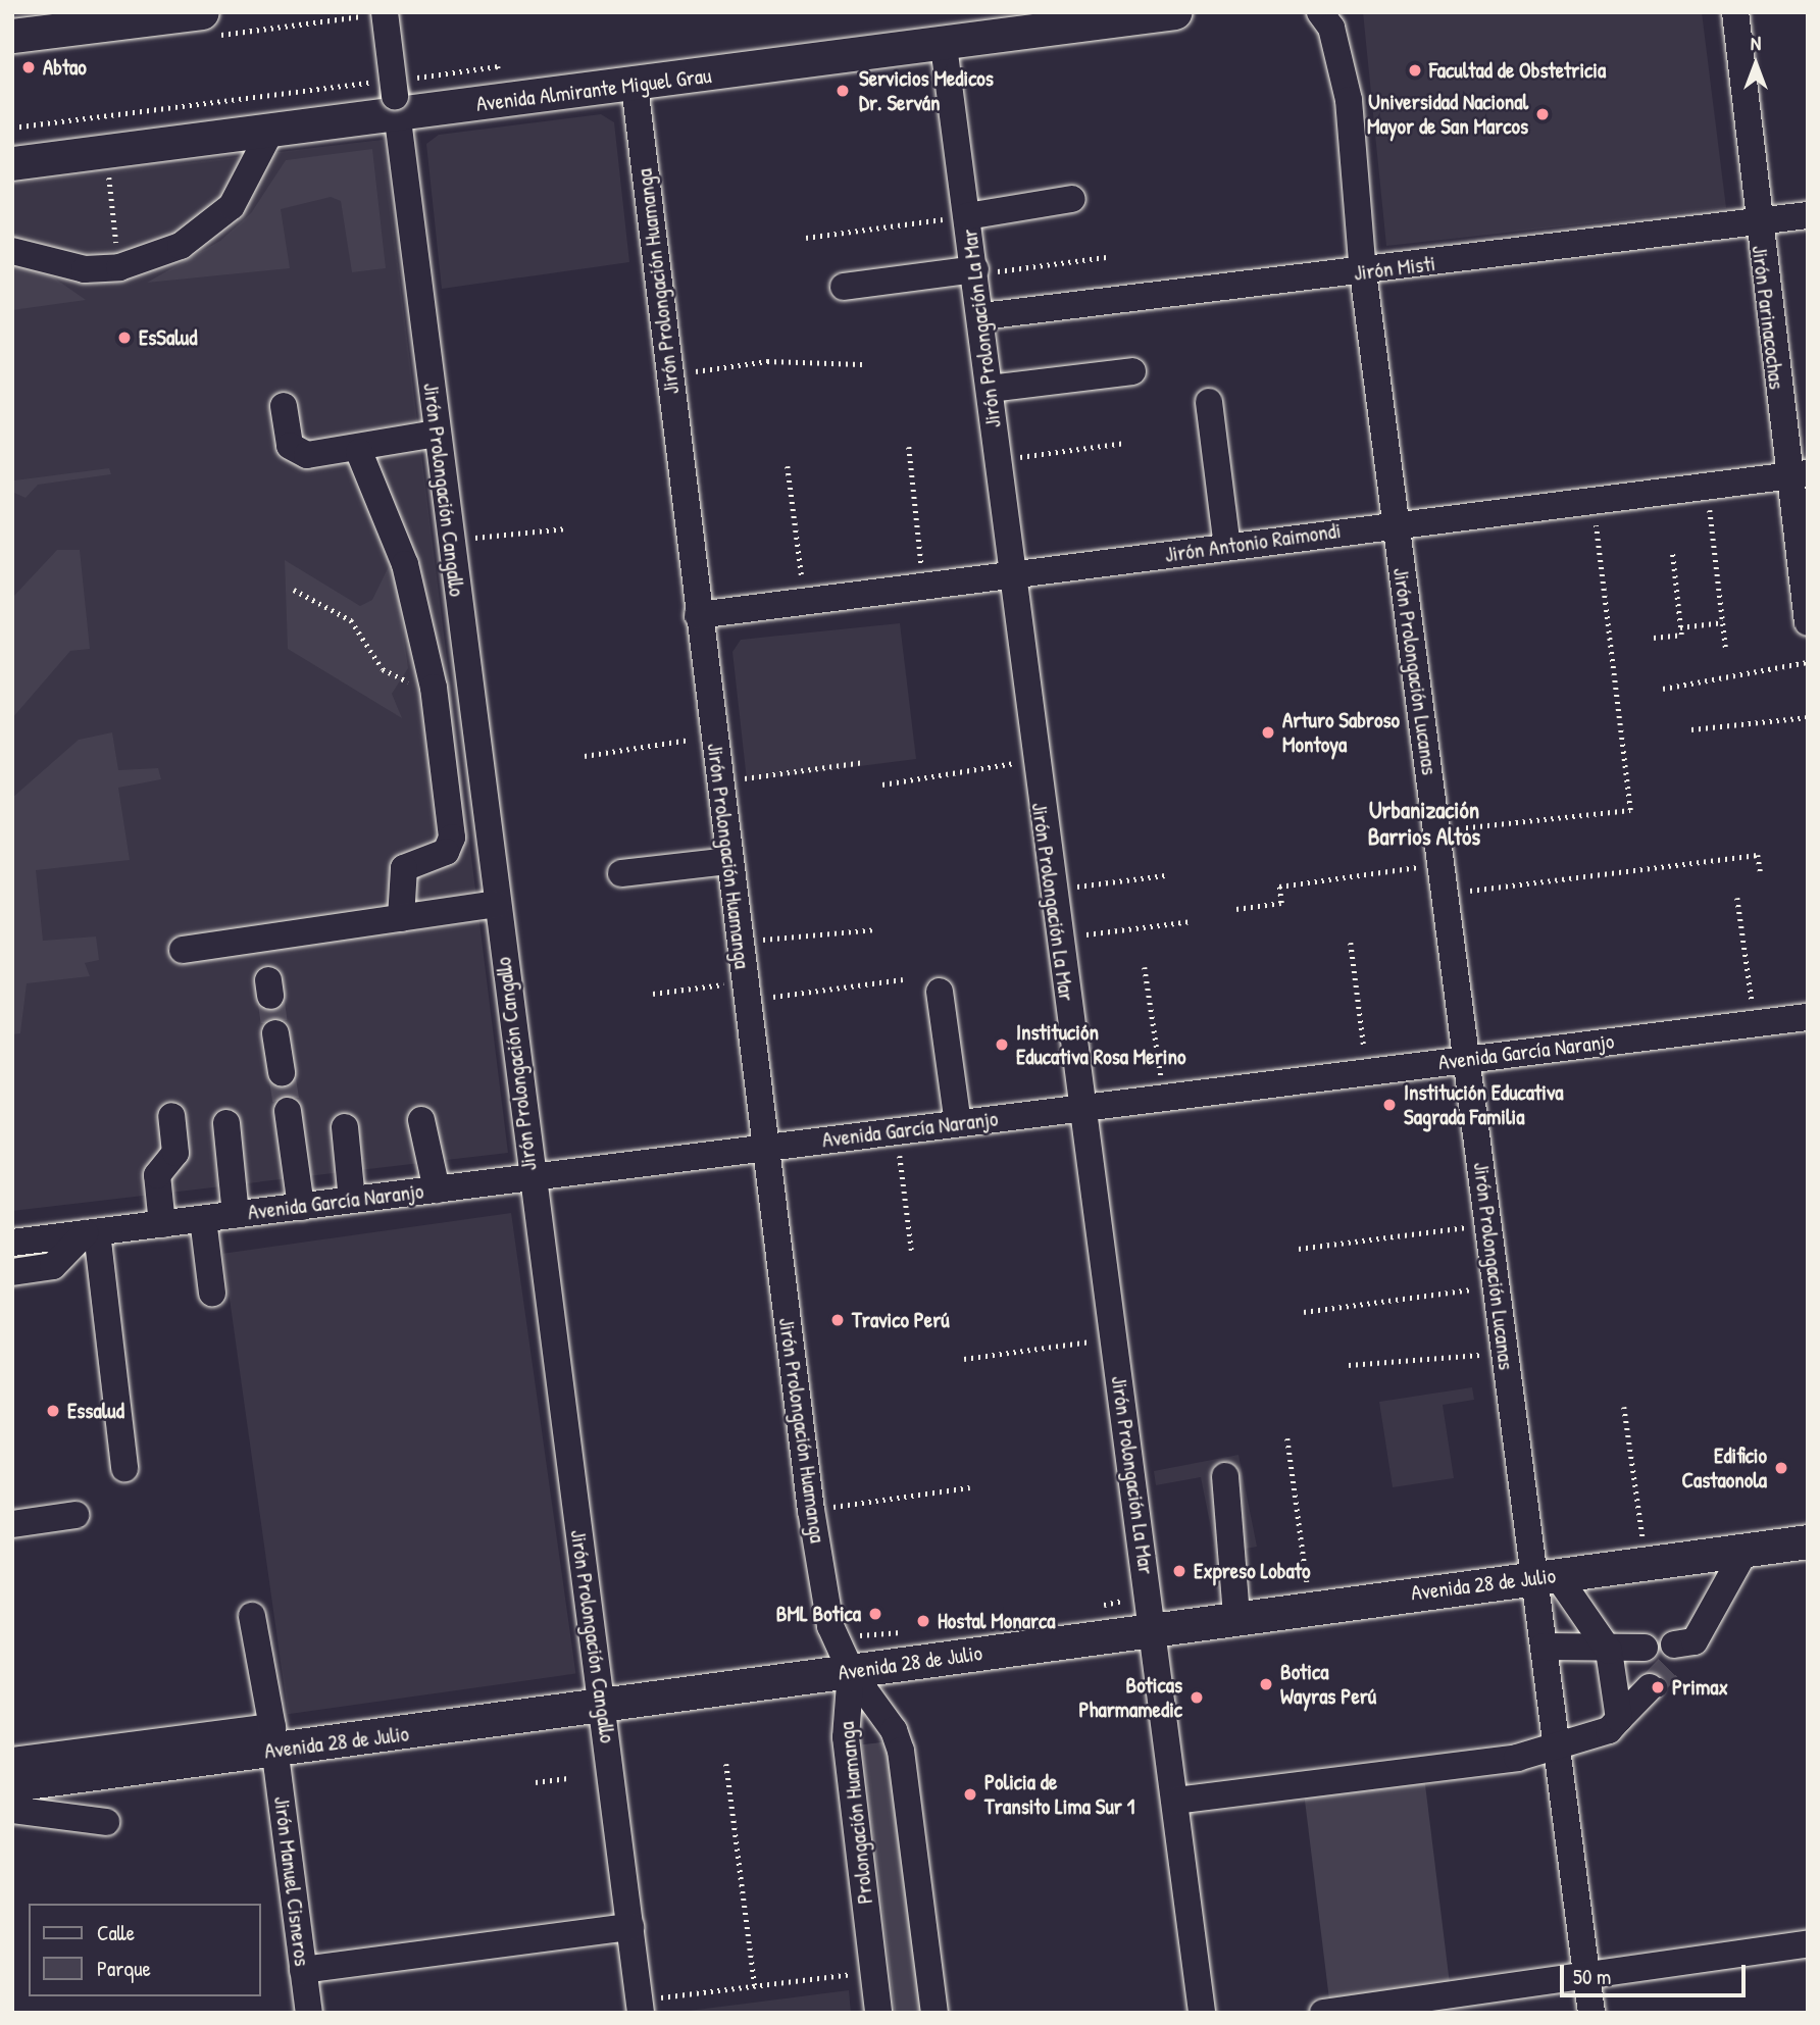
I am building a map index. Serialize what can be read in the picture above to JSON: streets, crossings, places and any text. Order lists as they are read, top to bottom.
{
  "streets": {
    "main road": ["Avenida Almirante Miguel Grau", "Avenida 28 de Julio"],
    "street": [
      "Jirón Misti",
      "Jirón Prolongación Huamanga",
      "Jirón Parinacochas",
      "Jirón Prolongación La Mar",
      "Jirón Prolongación Cangallo",
      "Jirón Antonio Raimondi",
      "Jirón Prolongación Lucanas",
      "Avenida García Naranjo",
      "Prolongación Huamanga",
      "Jirón Manuel Cisneros"
    ]
  },
  "crossings": [
    ["Avenida Almirante Miguel Grau", "Jirón Prolongación Huamanga"],
    ["Avenida Almirante Miguel Grau", "Jirón Prolongación La Mar"],
    ["Avenida Almirante Miguel Grau", "Jirón Prolongación Cangallo"],
    ["Jirón Misti", "Jirón Parinacochas"],
    ["Jirón Misti", "Jirón Prolongación La Mar"],
    ["Jirón Misti", "Jirón Prolongación Lucanas"],
    ["Jirón Prolongación Huamanga", "Jirón Antonio Raimondi"],
    ["Jirón Prolongación Huamanga", "Avenida García Naranjo"],
    ["Jirón Prolongación Huamanga", "Avenida 28 de Julio"],
    ["Jirón Prolongación Huamanga", "Prolongación Huamanga"],
    ["Jirón Parinacochas", "Jirón Antonio Raimondi"],
    ["Jirón Prolongación La Mar", "Jirón Antonio Raimondi"],
    ["Jirón Prolongación La Mar", "Avenida García Naranjo"],
    ["Jirón Prolongación La Mar", "Avenida 28 de Julio"],
    ["Jirón Prolongación Cangallo", "Avenida García Naranjo"],
    ["Jirón Prolongación Cangallo", "Avenida 28 de Julio"],
    ["Jirón Antonio Raimondi", "Jirón Prolongación Lucanas"],
    ["Jirón Prolongación Lucanas", "Avenida García Naranjo"],
    ["Jirón Prolongación Lucanas", "Avenida 28 de Julio"],
    ["Avenida 28 de Julio", "Prolongación Huamanga"],
    ["Avenida 28 de Julio", "Jirón Manuel Cisneros"]
  ],
  "districts": ["Urbanización Barrios Altos"],
  "places": [
    "Abtao",
    "Facultad de Obstetricia",
    "Servicios Medicos Dr. Serván",
    "Universidad Nacional Mayor de San Marcos",
    "EsSalud",
    "Arturo Sabroso Montoya",
    "Institución Educativa Rosa Merino",
    "Institución Educativa Sagrada Familia",
    "Travico Perú",
    "Essalud",
    "Edificio Castaonola",
    "Expreso Lobato",
    "BML Botica",
    "Hostal Monarca",
    "Botica Wayras Perú",
    "Primax",
    "Boticas Pharmamedic",
    "Policia de Transito Lima Sur 1"
  ],
  "legend": ["Calle", "Parque"],
  "scale_bar": "50 m",
  "north": "top"
}
